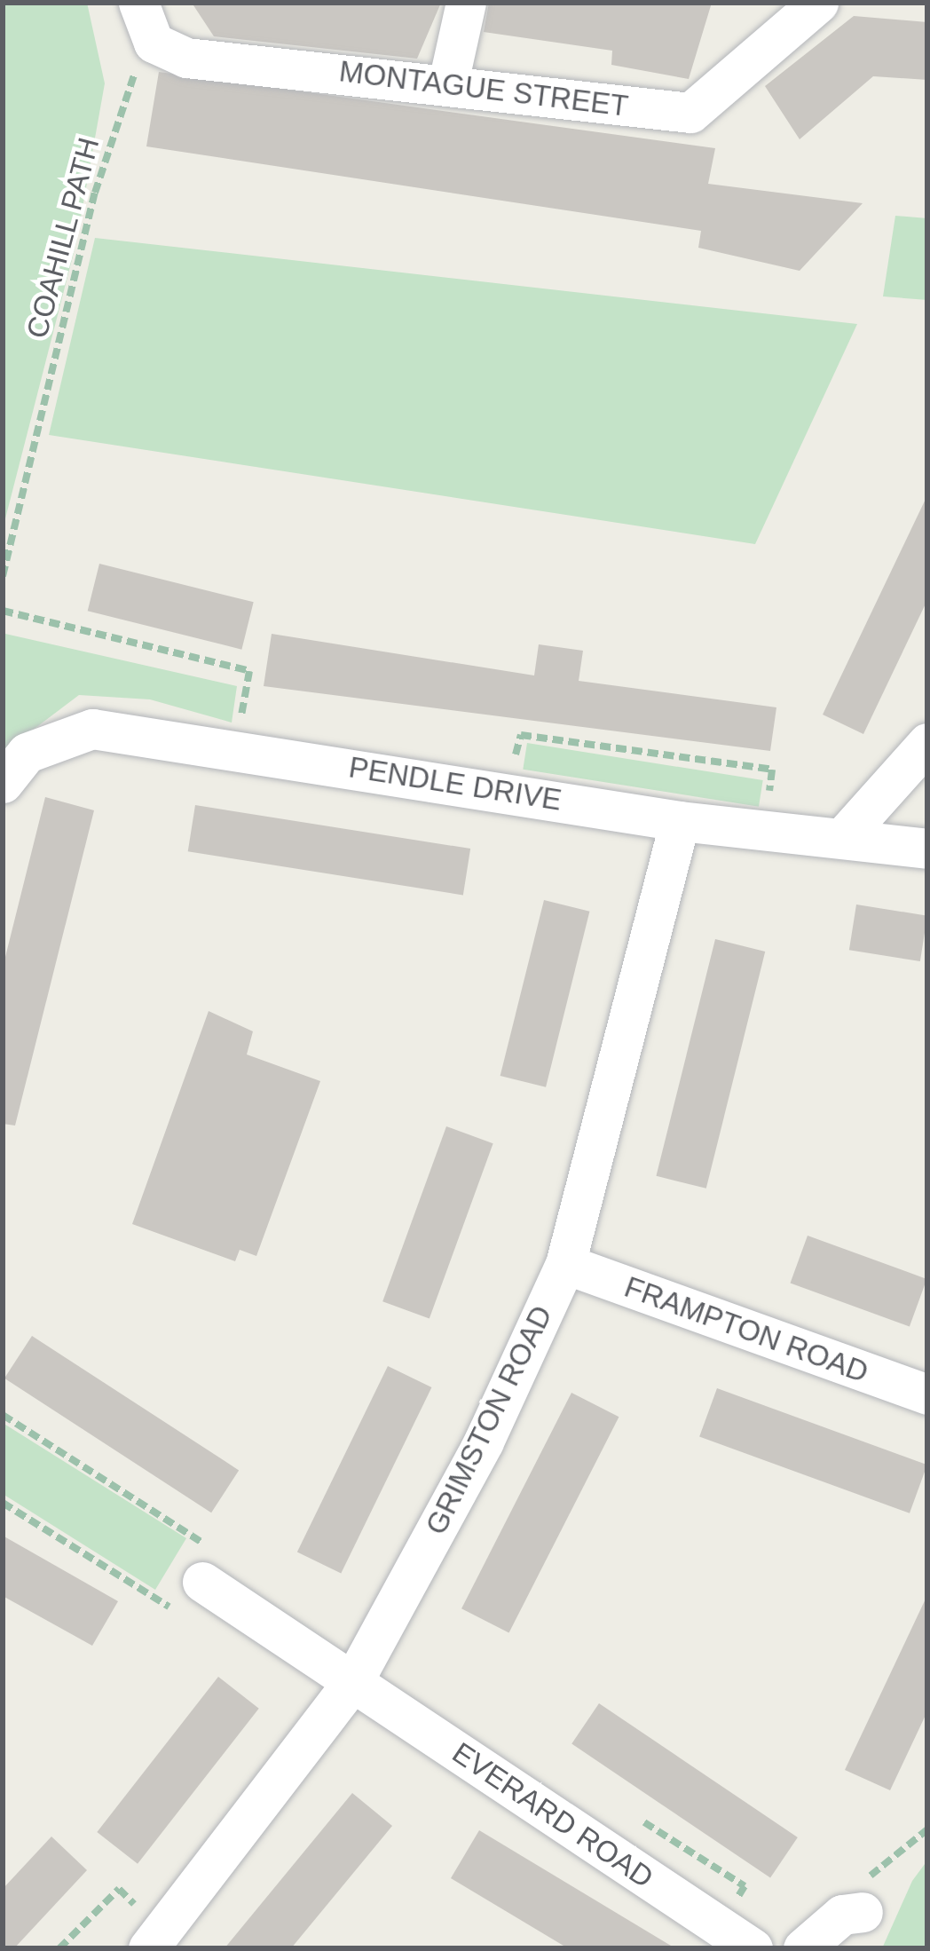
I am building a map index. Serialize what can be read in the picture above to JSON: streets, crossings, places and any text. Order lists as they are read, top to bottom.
{
  "streets": {
    "street": [
      "MONTAGUE STREET",
      "PENDLE DRIVE",
      "FRAMPTON ROAD",
      "GRIMSTON ROAD",
      "EVERARD ROAD"
    ],
    "path": ["COAHILL PATH"]
  },
  "crossings": [
    ["MONTAGUE STREET", "COAHILL PATH"],
    ["PENDLE DRIVE", "GRIMSTON ROAD"],
    ["FRAMPTON ROAD", "GRIMSTON ROAD"],
    ["GRIMSTON ROAD", "EVERARD ROAD"]
  ]
}
